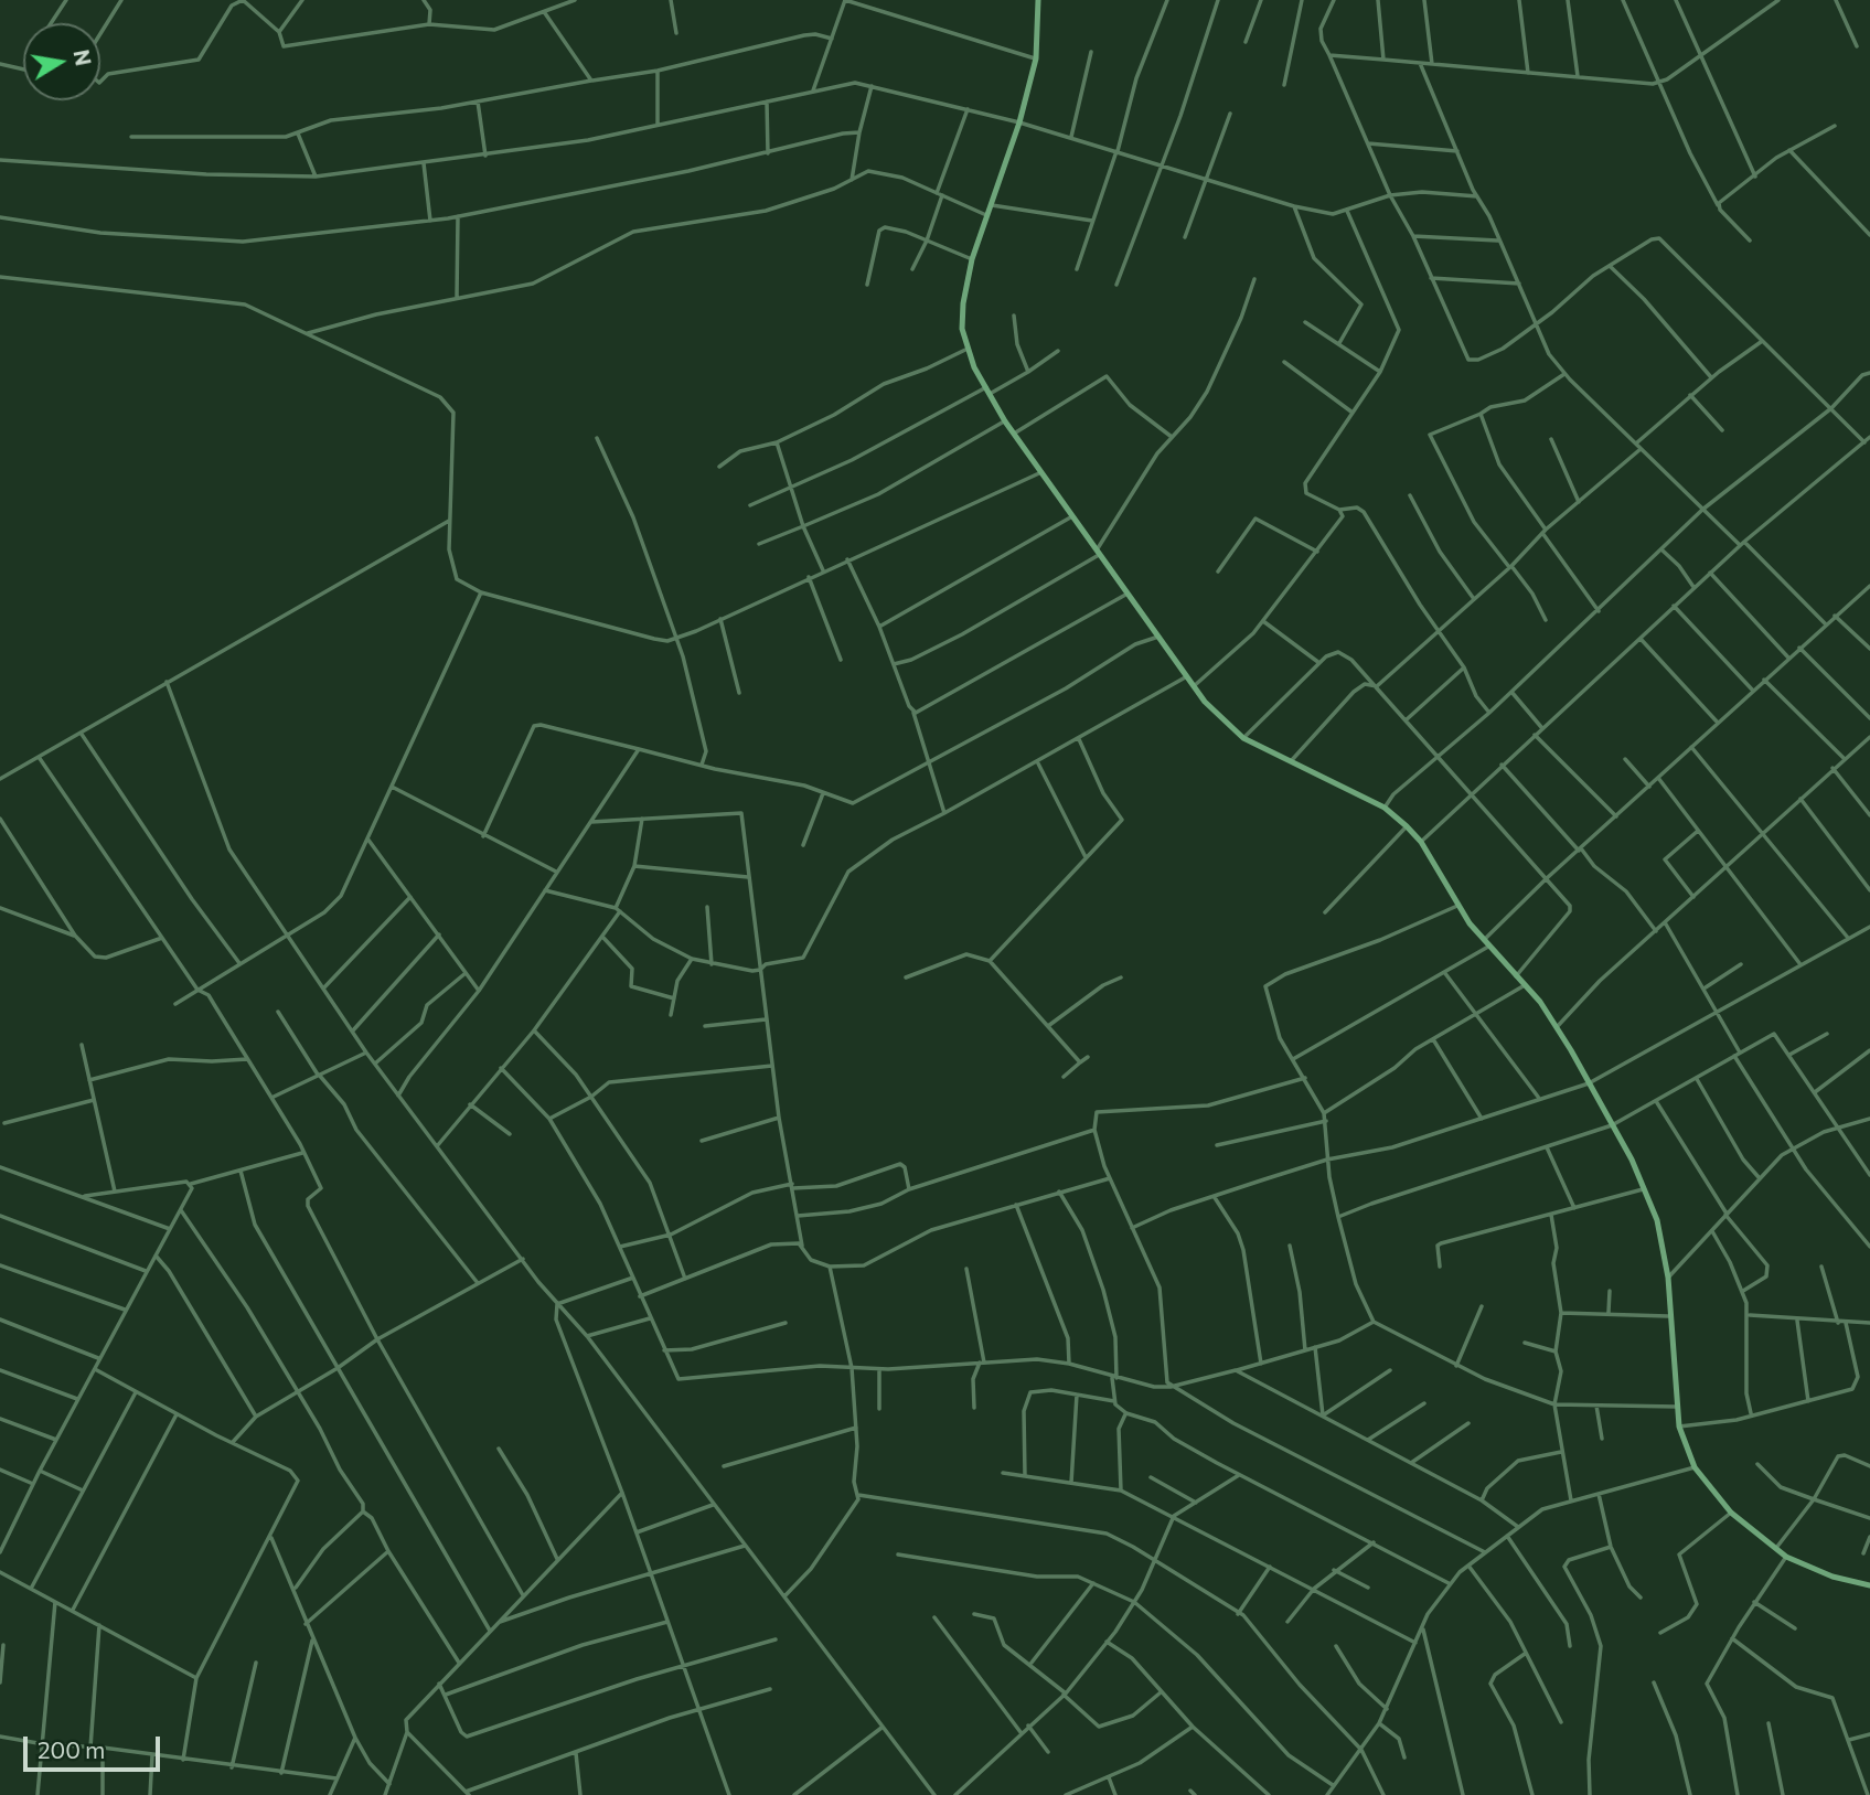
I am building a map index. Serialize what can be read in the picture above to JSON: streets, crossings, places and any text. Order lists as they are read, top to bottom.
{
  "scale_bar": "200 m",
  "north": "right"
}
